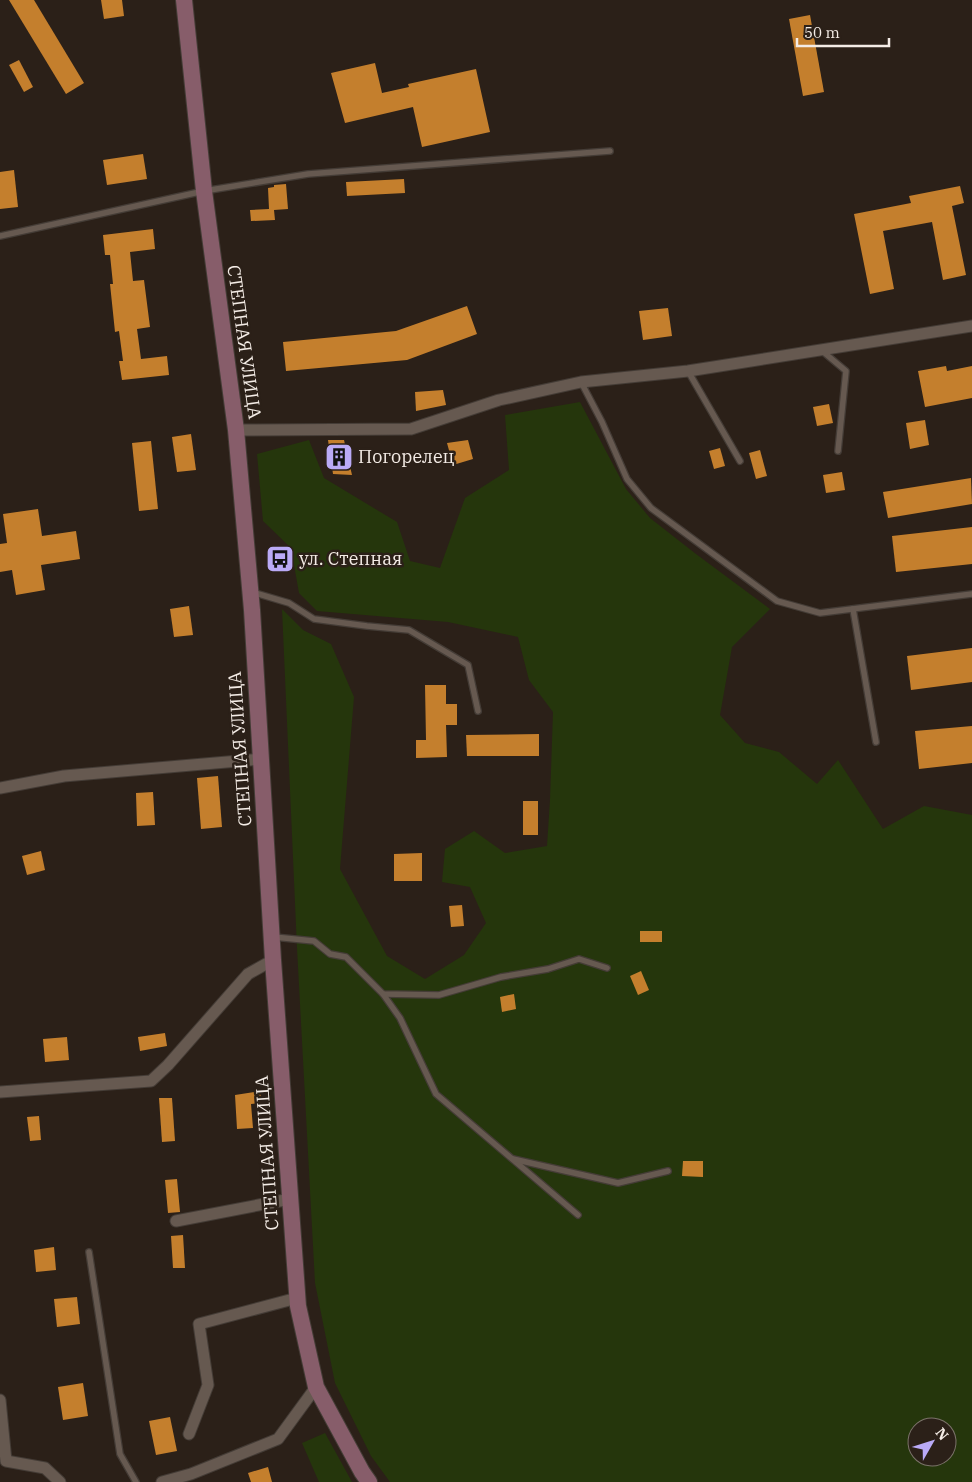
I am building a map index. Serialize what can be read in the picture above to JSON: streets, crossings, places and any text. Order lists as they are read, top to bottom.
{
  "streets": {
    "street": ["СТЕПНАЯ УЛИЦА"]
  },
  "places": {
    "building": ["Погорелец"],
    "bus stop": ["ул. Степная"]
  },
  "scale_bar": "50 m",
  "north": "top right"
}
